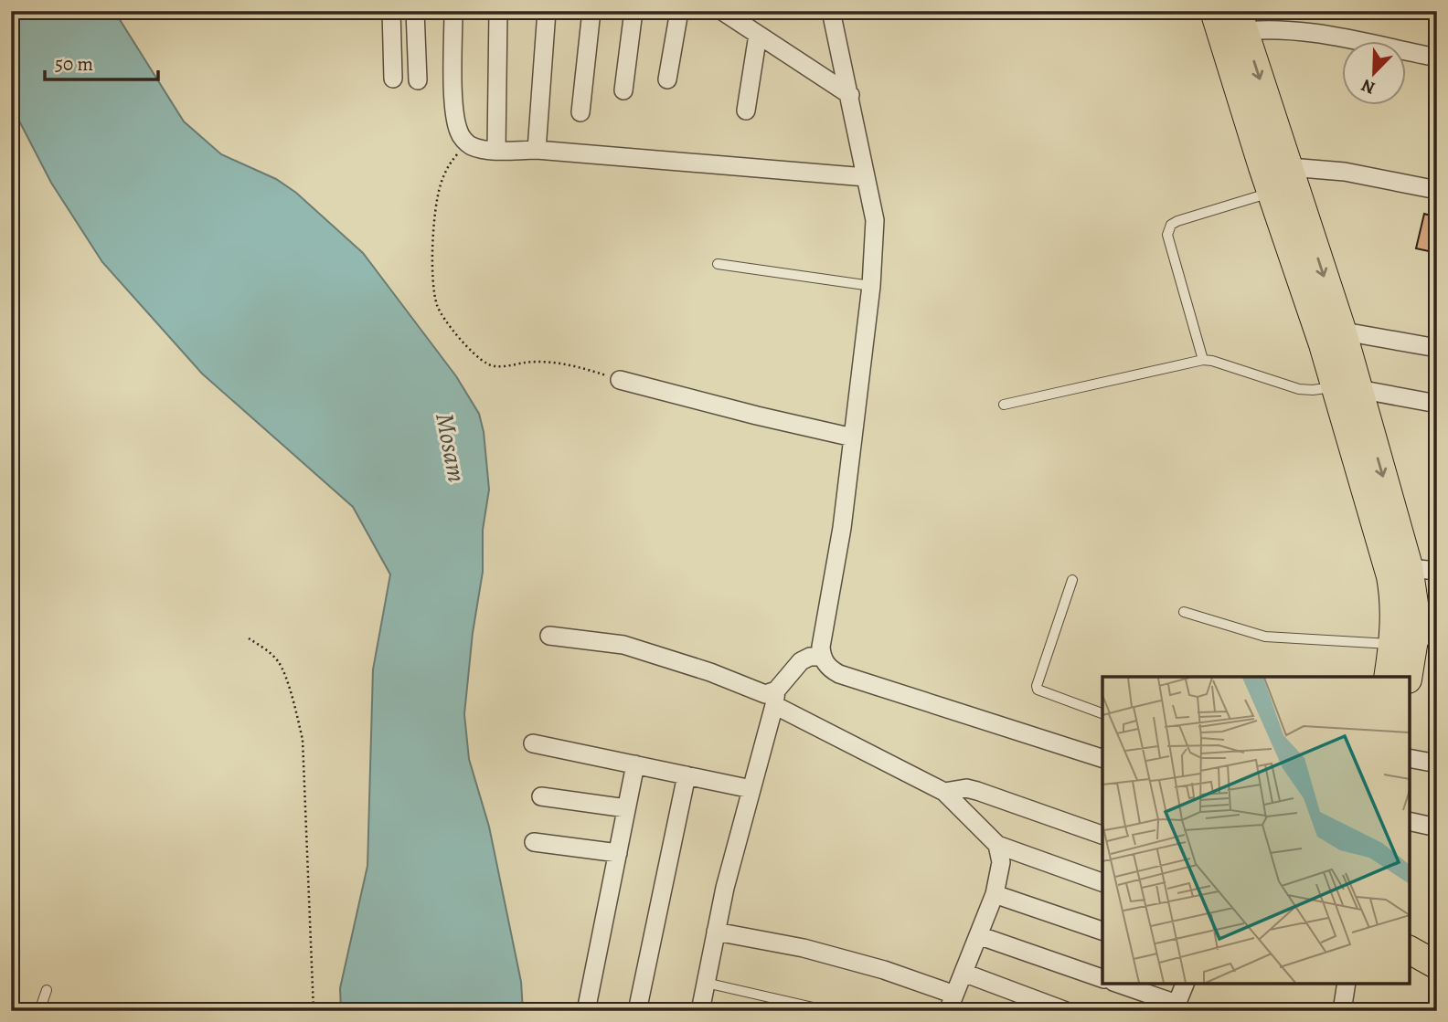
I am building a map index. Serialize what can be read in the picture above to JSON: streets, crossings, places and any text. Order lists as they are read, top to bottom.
{
  "water": ["Mosam"],
  "scale_bar": "50 m",
  "north": "bottom left"
}
